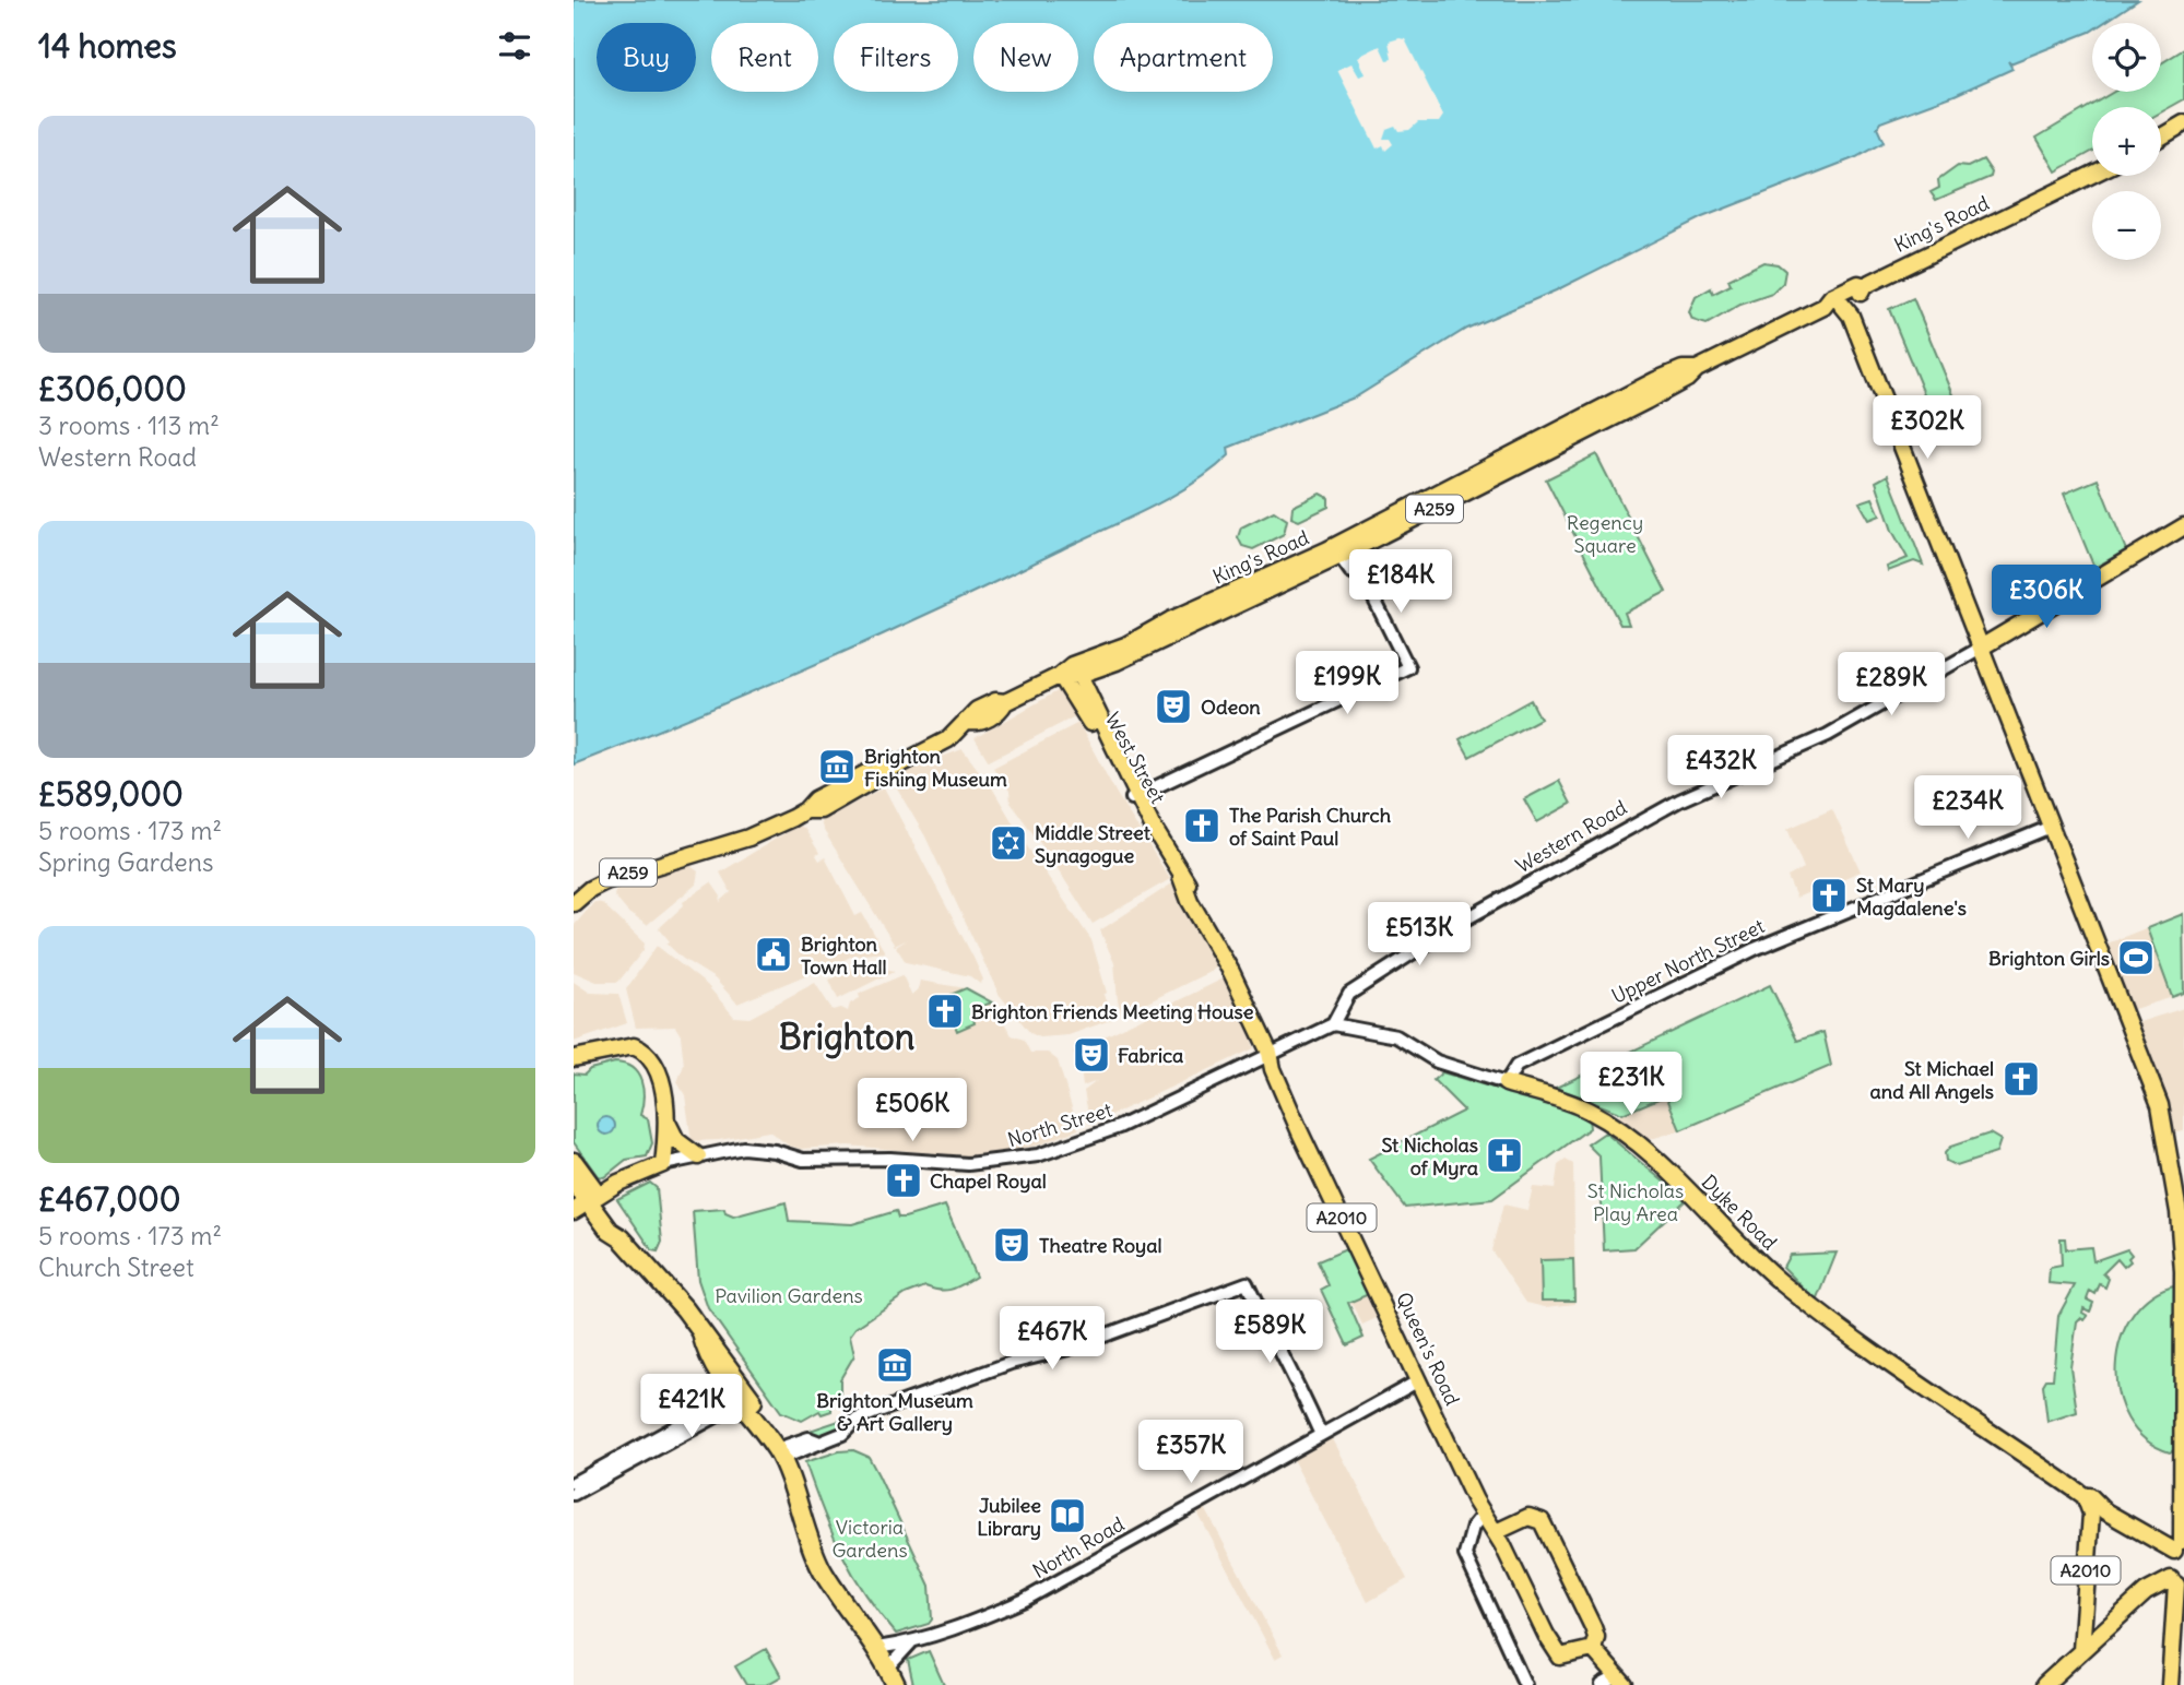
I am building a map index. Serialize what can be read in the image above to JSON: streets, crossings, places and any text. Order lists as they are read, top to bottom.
{
  "streets": {
    "main road": [
      "King's Road",
      "A259",
      "West Street",
      "Western Road",
      "Dyke Road",
      "A2010",
      "Queen's Road"
    ],
    "street": ["Upper North Street", "North Street", "North Road"]
  },
  "crossings": [
    ["West Street", "North Street"],
    ["West Street", "Queen's Road"],
    ["Western Road", "North Street"],
    ["Western Road", "Dyke Road"],
    ["Upper North Street", "Dyke Road"],
    ["North Street", "Dyke Road"],
    ["North Street", "Queen's Road"],
    ["Dyke Road", "A2010"],
    ["Queen's Road", "North Road"]
  ],
  "districts": ["Brighton"],
  "parks": [
    "Regency Square",
    "St Nicholas Play Area",
    "Pavilion Gardens",
    "Victoria Gardens"
  ],
  "places": {
    "theatre": ["Odeon", "Fabrica", "Theatre Royal"],
    "museum": ["Brighton Fishing Museum", "Brighton Museum & Art Gallery"],
    "church": [
      "The Parish Church of Saint Paul",
      "St Mary Magdalene's",
      "Brighton Friends Meeting House",
      "St Michael and All Angels",
      "St Nicholas of Myra",
      "Chapel Royal"
    ],
    "synagogue": ["Middle Street Synagogue"],
    "public building": ["Brighton Town Hall"],
    "sports": ["Brighton Girls"],
    "library": ["Jubilee Library"]
  },
  "page": {
    "heading": "14 homes",
    "map_buttons": ["+", "−"],
    "chip": [
      "Buy",
      "Rent",
      "Filters",
      "New",
      "Apartment"
    ],
    "list": [
      {
        "name": "£306,000",
        "note": "3 rooms · 113 m² · Western Road"
      },
      {
        "name": "£589,000",
        "note": "5 rooms · 173 m² · Spring Gardens"
      },
      {
        "name": "£467,000",
        "note": "5 rooms · 173 m² · Church Street"
      }
    ],
    "price": [
      "£302K",
      "£184K",
      "£306K",
      "£199K",
      "£289K",
      "£432K",
      "£234K",
      "£513K",
      "£231K",
      "£506K",
      "£589K",
      "£467K",
      "£421K",
      "£357K"
    ]
  }
}
